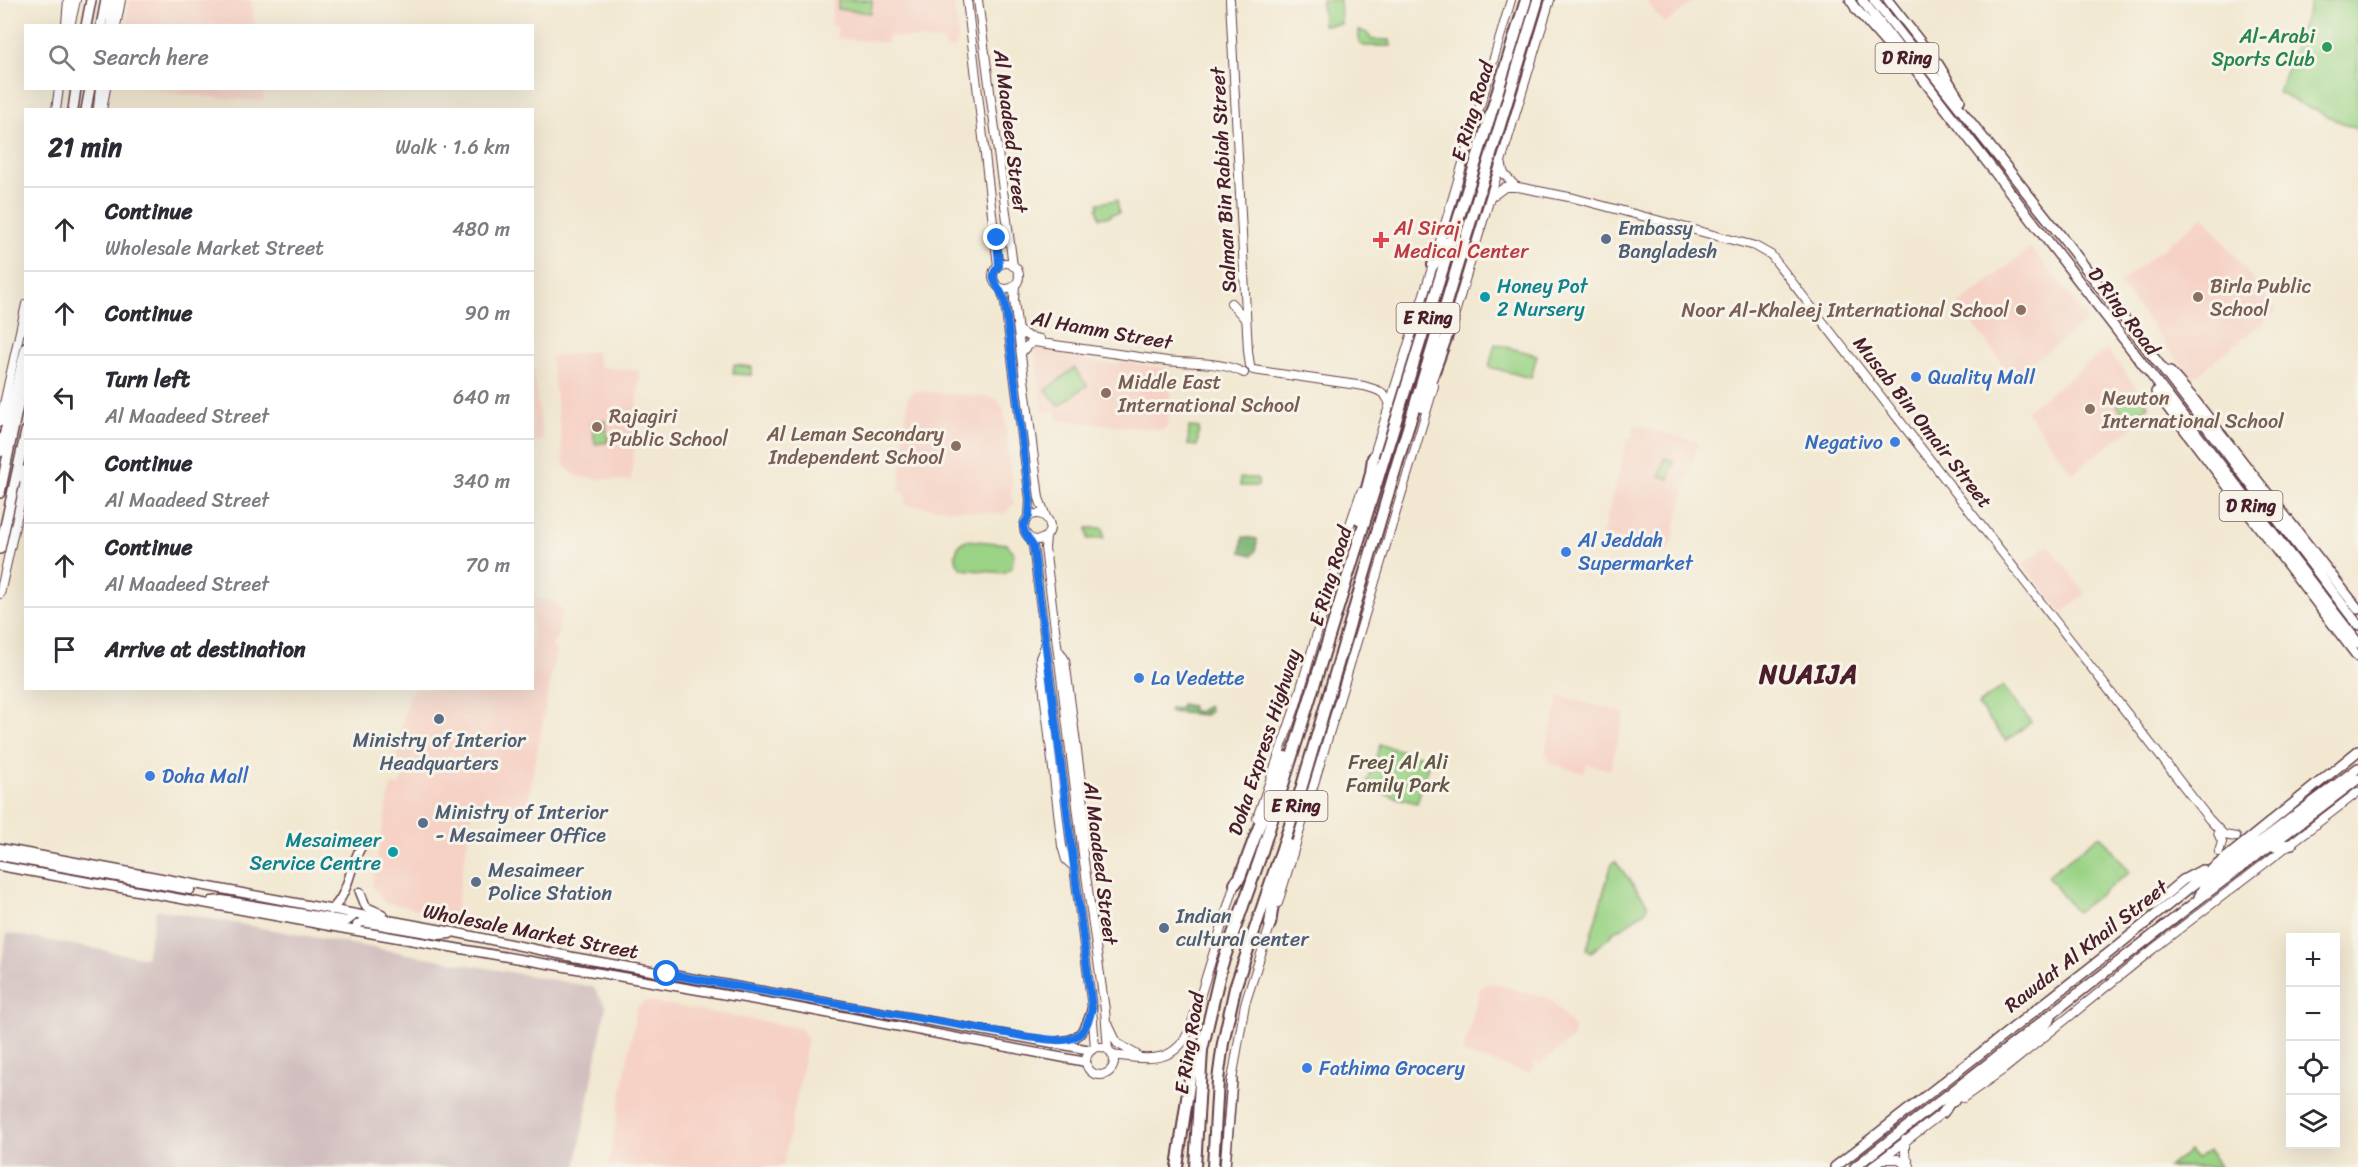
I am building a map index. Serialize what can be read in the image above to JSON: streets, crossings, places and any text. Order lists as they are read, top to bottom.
{
  "streets": {
    "highway": ["E Ring Road", "E Ring"],
    "main road": [
      "D Ring",
      "D Ring Road",
      "Wholesale Market Street",
      "Rawdat Al Khail Street"
    ],
    "street": [
      "Al Maadeed Street",
      "Salman Bin Rabiah Street",
      "Al Hamm Street",
      "Musab Bin Omair Street",
      "Doha Express Highway"
    ]
  },
  "crossings": [
    ["D Ring", "D Ring Road"],
    ["Al Maadeed Street", "Doha Express Highway"],
    ["Al Maadeed Street", "Wholesale Market Street"],
    ["Salman Bin Rabiah Street", "Al Hamm Street"],
    ["Musab Bin Omair Street", "Rawdat Al Khail Street"],
    ["Doha Express Highway", "Wholesale Market Street"]
  ],
  "districts": ["NUAIJA"],
  "parks": ["Freej Al Ali Family Park"],
  "places": {
    "other": [
      "Al-Arabi Sports Club",
      "Embassy Bangladesh",
      "Honey Pot 2 Nursery",
      "Birla Public School",
      "Noor Al-Khaleej International School",
      "Quality Mall",
      "Middle East International School",
      "Newton International School",
      "Rajagiri Public School",
      "Negativo",
      "Al Leman Secondary Independent School",
      "Al Jeddah Supermarket",
      "La Vedette",
      "Ministry of Interior Headquarters",
      "Doha Mall",
      "Ministry of Interior - Mesaimeer Office",
      "Mesaimeer Service Centre",
      "Mesaimeer Police Station",
      "Indian cultural center",
      "Fathima Grocery"
    ],
    "health": ["Al Siraj Medical Center"]
  },
  "page": {
    "search": "Search here",
    "heading": ["21 min", "Walk · 1.6 km"],
    "list": [
      ["Continue", "Wholesale Market Street", "480 m"],
      ["Continue", "90 m"],
      ["Turn left", "Al Maadeed Street", "640 m"],
      ["Continue", "Al Maadeed Street", "340 m"],
      ["Continue", "Al Maadeed Street", "70 m"],
      "Arrive at destination"
    ],
    "map_buttons": ["+", "−"]
  }
}
